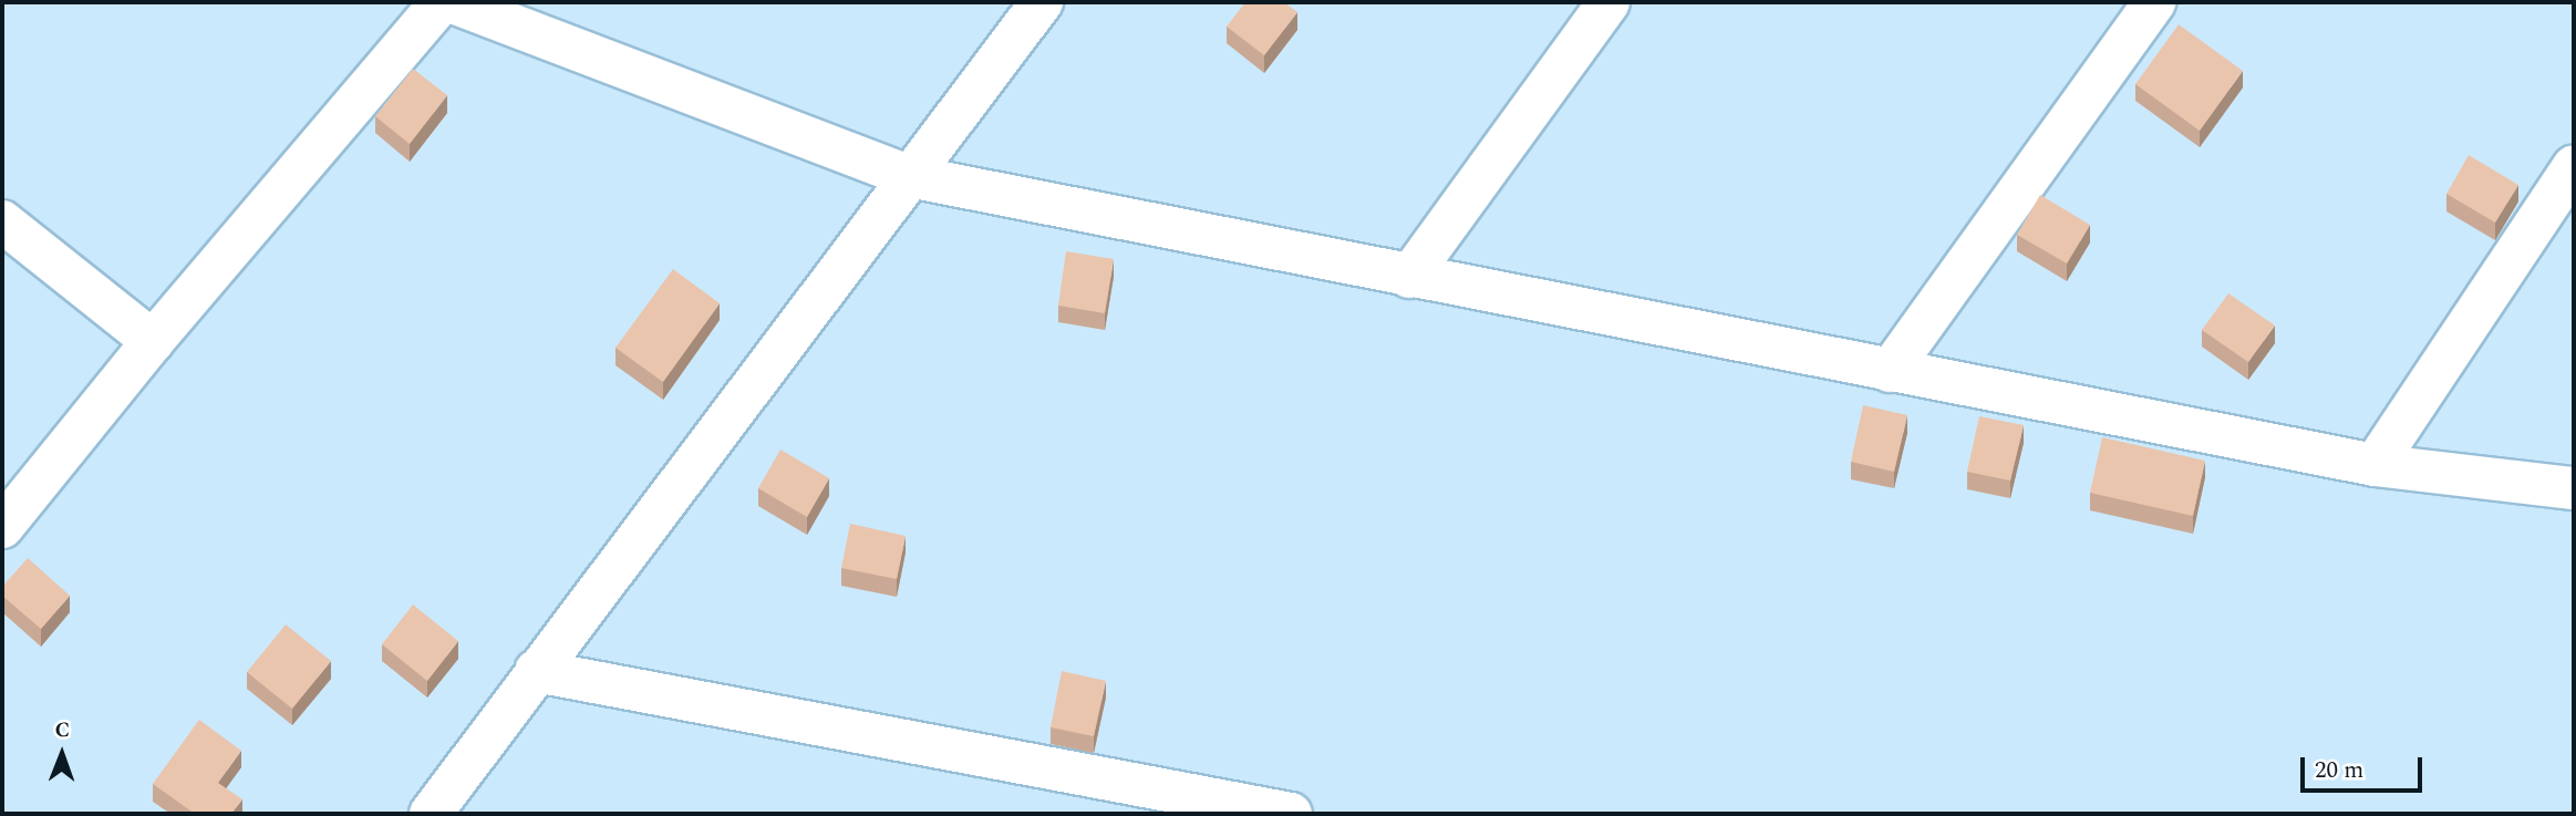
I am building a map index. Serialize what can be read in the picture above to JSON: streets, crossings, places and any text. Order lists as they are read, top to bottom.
{
  "scale_bar": "20 m",
  "north": "top"
}
